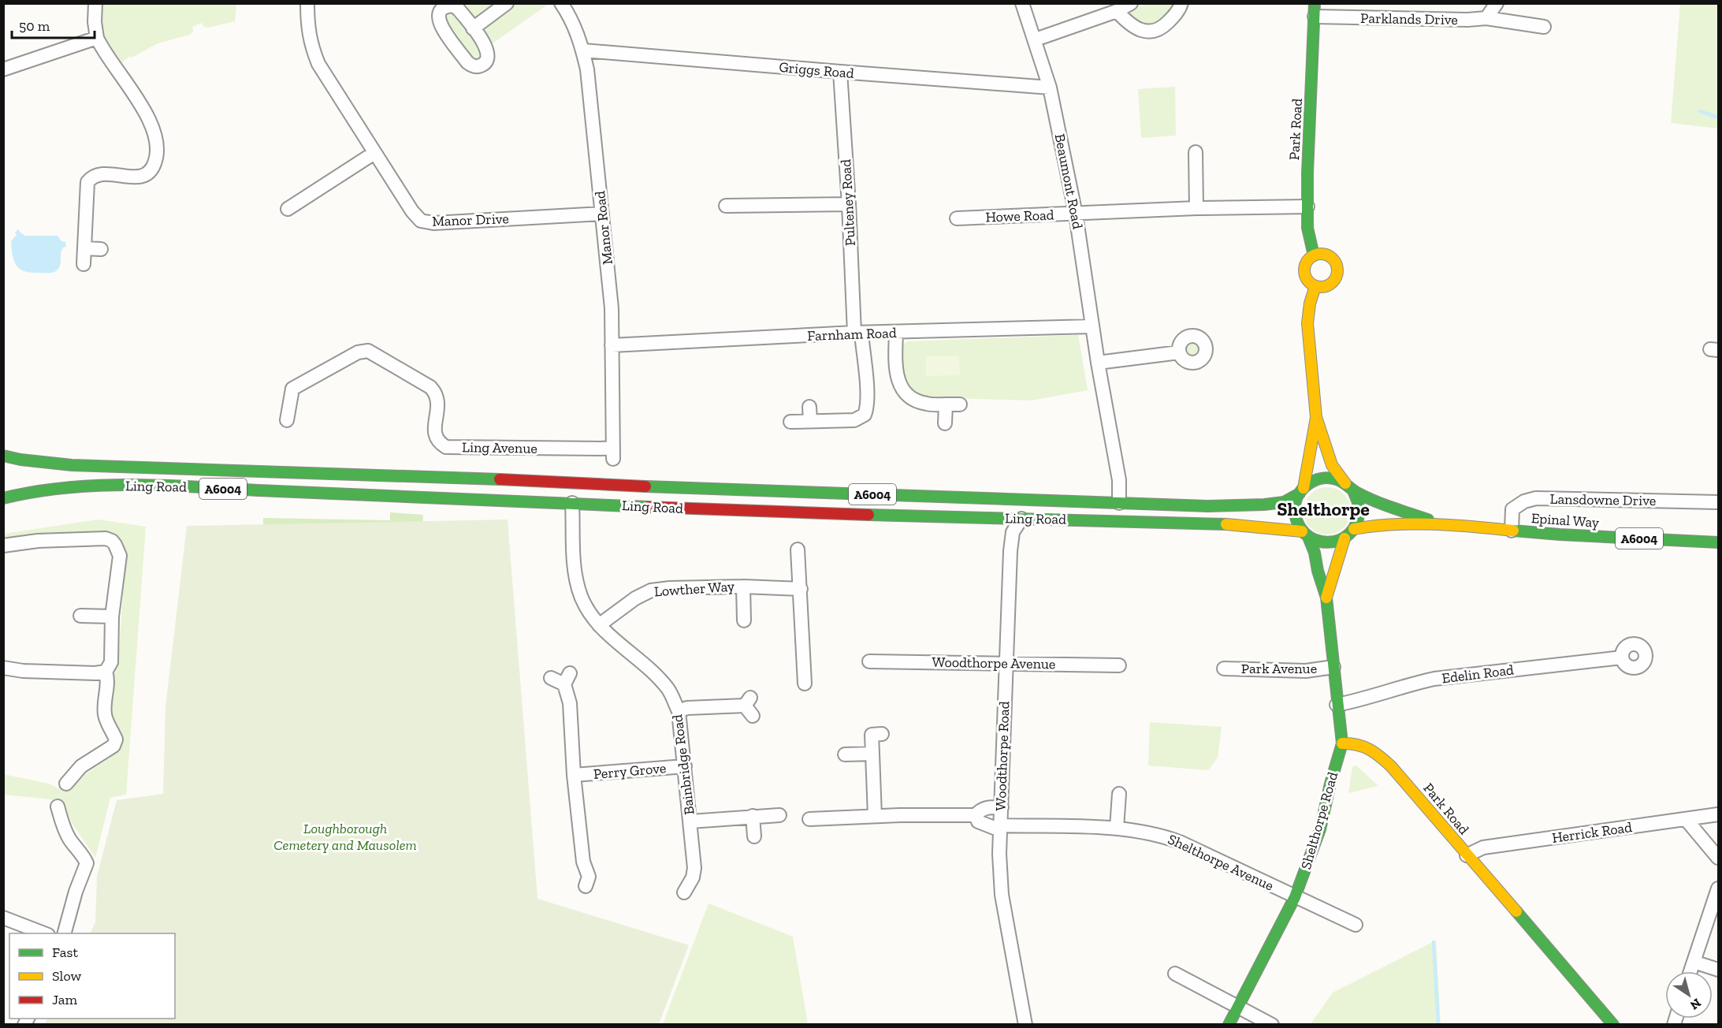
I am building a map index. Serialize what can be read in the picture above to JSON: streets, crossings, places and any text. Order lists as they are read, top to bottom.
{
  "streets": {
    "main road": [
      "Park Road",
      "Ling Road",
      "A6004",
      "Epinal Way",
      "Woodthorpe Road",
      "Shelthorpe Road"
    ],
    "street": [
      "Parklands Drive",
      "Griggs Road",
      "Beaumont Road",
      "Pulteney Road",
      "Howe Road",
      "Manor Drive",
      "Manor Road",
      "Farnham Road",
      "Ling Avenue",
      "Lansdowne Drive",
      "Lowther Way",
      "Woodthorpe Avenue",
      "Park Avenue",
      "Edelin Road",
      "Bainbridge Road",
      "Perry Grove",
      "Herrick Road",
      "Shelthorpe Avenue"
    ]
  },
  "crossings": [
    ["Parklands Drive", "Park Road"],
    ["Griggs Road", "Beaumont Road"],
    ["Griggs Road", "Pulteney Road"],
    ["Griggs Road", "Manor Road"],
    ["Park Road", "Howe Road"],
    ["Park Road", "Shelthorpe Road"],
    ["Park Road", "Herrick Road"],
    ["Beaumont Road", "Howe Road"],
    ["Beaumont Road", "Farnham Road"],
    ["Beaumont Road", "Ling Road"],
    ["Pulteney Road", "Farnham Road"],
    ["Manor Drive", "Manor Road"],
    ["Manor Road", "Farnham Road"],
    ["Manor Road", "Ling Avenue"],
    ["Ling Road", "A6004"],
    ["Ling Road", "Epinal Way"],
    ["Ling Road", "Woodthorpe Road"],
    ["Ling Road", "Bainbridge Road"],
    ["A6004", "Epinal Way"],
    ["Lansdowne Drive", "Epinal Way"],
    ["Lowther Way", "Bainbridge Road"],
    ["Woodthorpe Avenue", "Woodthorpe Road"],
    ["Woodthorpe Road", "Shelthorpe Avenue"],
    ["Bainbridge Road", "Perry Grove"],
    ["Shelthorpe Road", "Shelthorpe Avenue"]
  ],
  "districts": ["Shelthorpe"],
  "parks": ["Loughborough Cemetery and Mausolem"],
  "legend": ["Fast", "Slow", "Jam"],
  "scale_bar": "50 m",
  "north": "bottom right"
}
